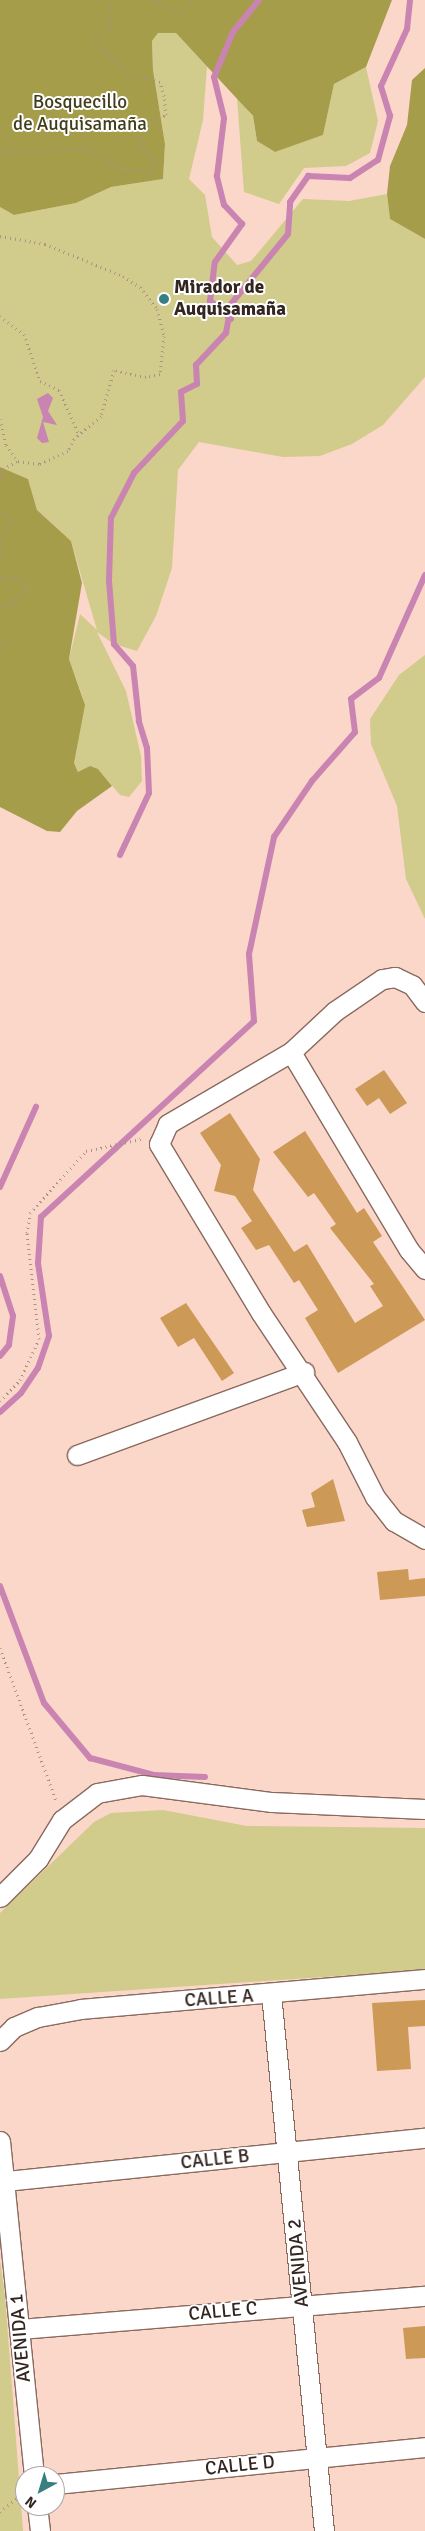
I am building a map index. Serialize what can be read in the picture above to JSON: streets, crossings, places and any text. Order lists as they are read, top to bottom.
{
  "streets": {
    "street": [
      "CALLE A",
      "CALLE B",
      "AVENIDA 2",
      "CALLE C",
      "AVENIDA 1",
      "CALLE D"
    ]
  },
  "crossings": [
    ["CALLE A", "AVENIDA 2"],
    ["CALLE B", "AVENIDA 2"],
    ["CALLE B", "AVENIDA 1"],
    ["AVENIDA 2", "CALLE C"],
    ["AVENIDA 2", "CALLE D"],
    ["CALLE C", "AVENIDA 1"]
  ],
  "parks": ["Bosquecillo de Auquisamaña"],
  "places": ["Mirador de Auquisamaña"],
  "north": "bottom left"
}
